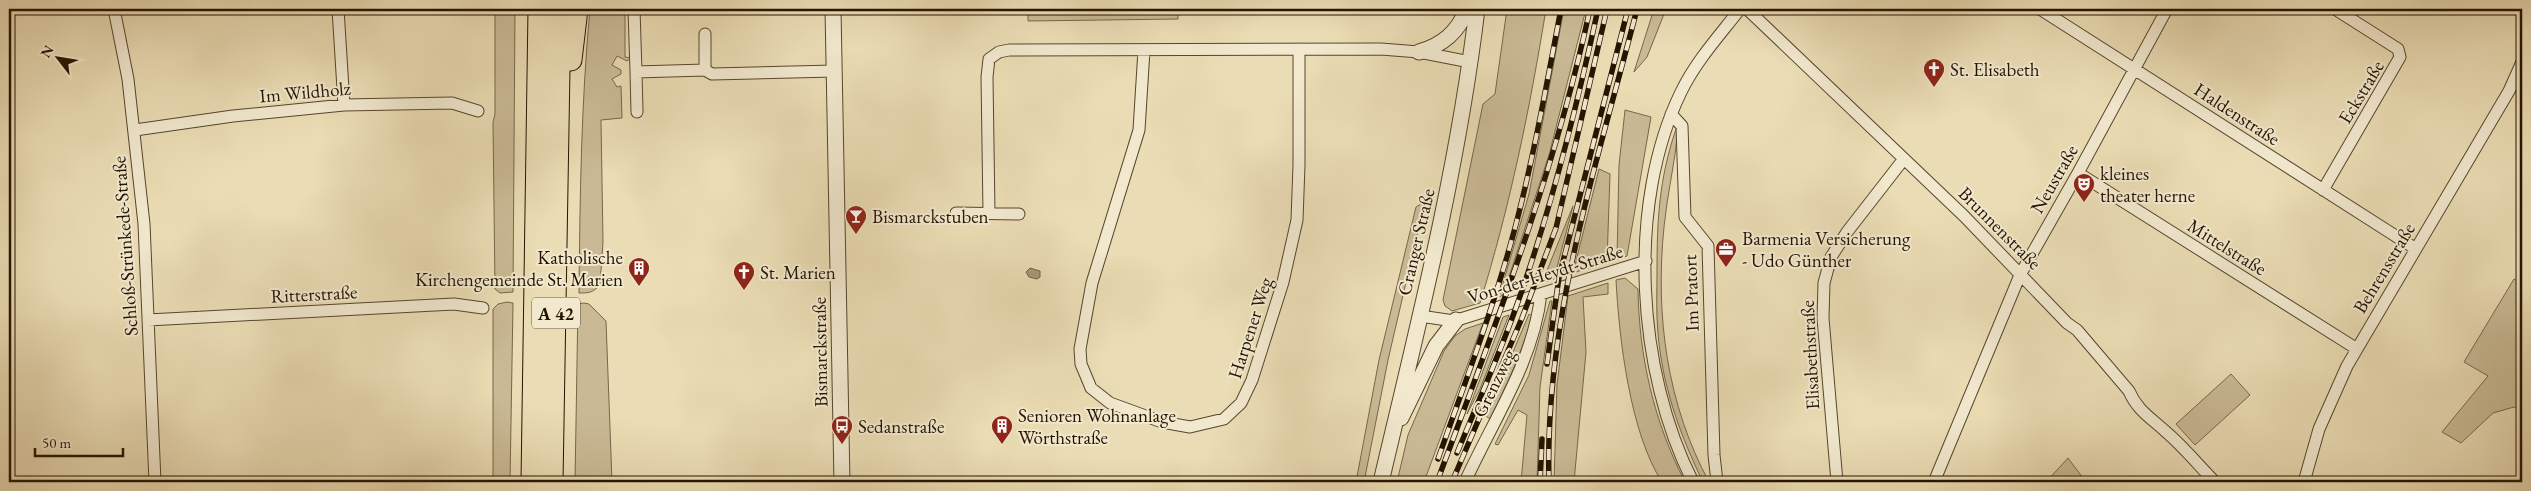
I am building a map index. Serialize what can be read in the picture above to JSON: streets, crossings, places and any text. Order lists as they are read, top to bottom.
{
  "streets": {
    "highway": ["A 42"],
    "street": [
      "Im Wildholz",
      "Eckstraße",
      "Haldenstraße",
      "Neustraße",
      "Brunnenstraße",
      "Cranger Straße",
      "Schloß-Strünkede-Straße",
      "Mittelstraße",
      "Behrensstraße",
      "Von-der-Heydt-Straße",
      "Im Pratort",
      "Ritterstraße",
      "Harpener Weg",
      "Bismarckstraße",
      "Elisabethstraße",
      "Grenzweg"
    ]
  },
  "crossings": [
    ["Im Wildholz", "Schloß-Strünkede-Straße"],
    ["Eckstraße", "Haldenstraße"],
    ["Haldenstraße", "Neustraße"],
    ["Haldenstraße", "Behrensstraße"],
    ["Neustraße", "Brunnenstraße"],
    ["Neustraße", "Mittelstraße"],
    ["Brunnenstraße", "Elisabethstraße"],
    ["Cranger Straße", "Von-der-Heydt-Straße"],
    ["Schloß-Strünkede-Straße", "Ritterstraße"],
    ["Mittelstraße", "Behrensstraße"],
    ["Von-der-Heydt-Straße", "Im Pratort"],
    ["Von-der-Heydt-Straße", "Grenzweg"]
  ],
  "places": {
    "church": ["St. Elisabeth", "St. Marien"],
    "theatre": ["kleines theater herne"],
    "bar": ["Bismarckstuben"],
    "office": ["Barmenia Versicherung - Udo Günther"],
    "building": ["Katholische Kirchengemeinde St. Marien", "Senioren Wohnanlage Wörthstraße"],
    "bus stop": ["Sedanstraße"]
  },
  "scale_bar": "50 m",
  "north": "top left"
}
